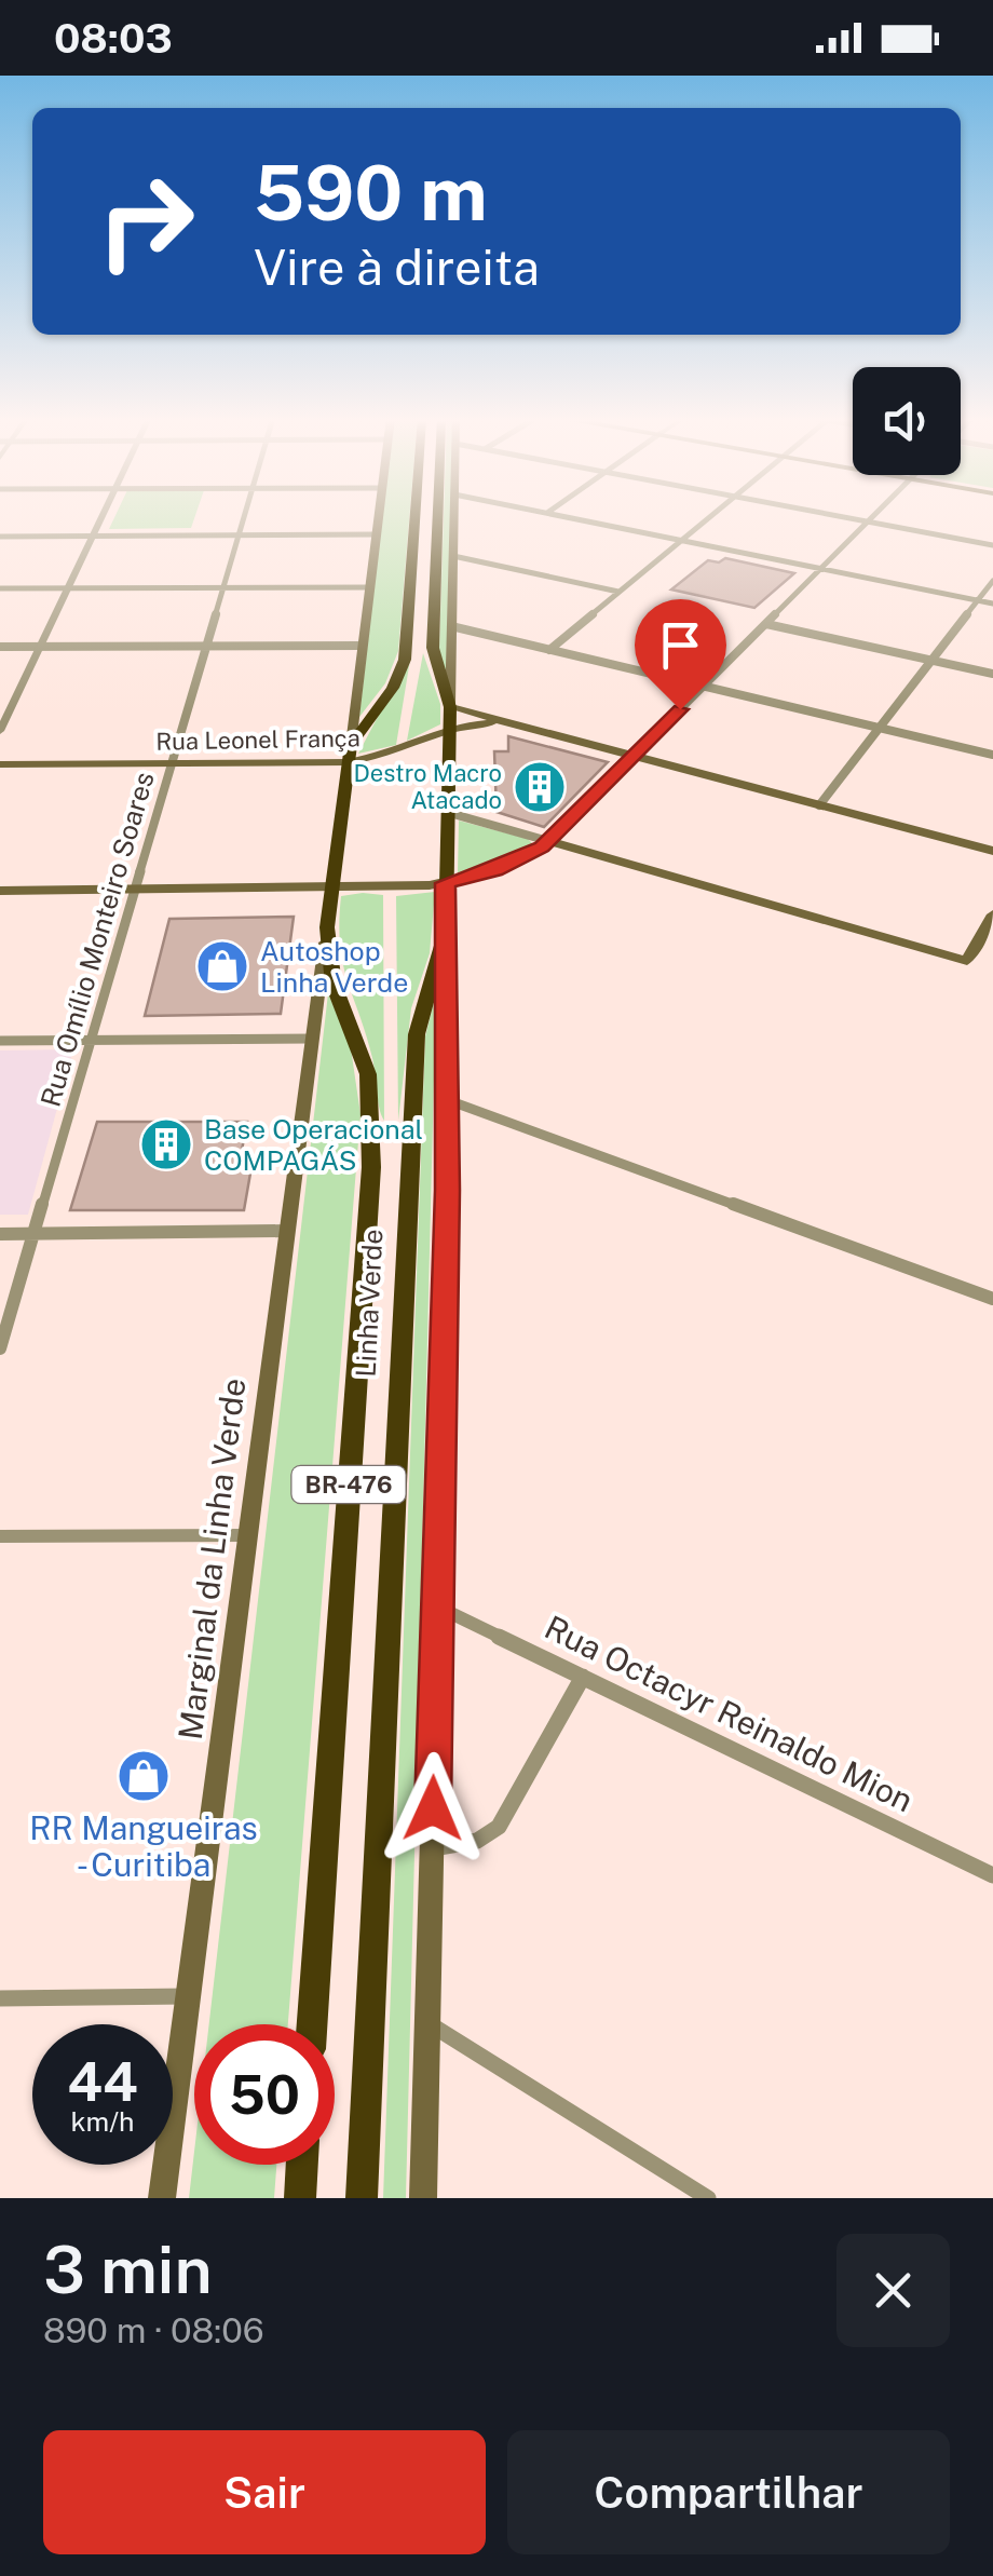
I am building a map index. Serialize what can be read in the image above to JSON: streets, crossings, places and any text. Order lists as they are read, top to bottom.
{
  "streets": {
    "highway": ["Linha Verde", "BR-476"],
    "main road": ["Rua Leonel França", "Marginal da Linha Verde"],
    "street": ["Rua Omílio Monteiro Soares", "Rua Octacyr Reinaldo Mion"]
  },
  "crossings": [
    ["Rua Leonel França", "Rua Omílio Monteiro Soares"],
    ["Rua Leonel França", "Linha Verde"],
    ["Linha Verde", "Marginal da Linha Verde"]
  ],
  "places": {
    "building": ["Destro Macro Atacado", "Base Operacional COMPAGÁS"],
    "shop": ["Autoshop Linha Verde", "RR Mangueiras - Curitiba"]
  },
  "page": {
    "status": "08:03",
    "turn": ["590 m", "Vire à direita"],
    "speed": "44 km/h",
    "limit": "50",
    "heading": ["3 min", "890 m · 08:06"],
    "buttons": ["Sair", "Compartilhar"]
  }
}
